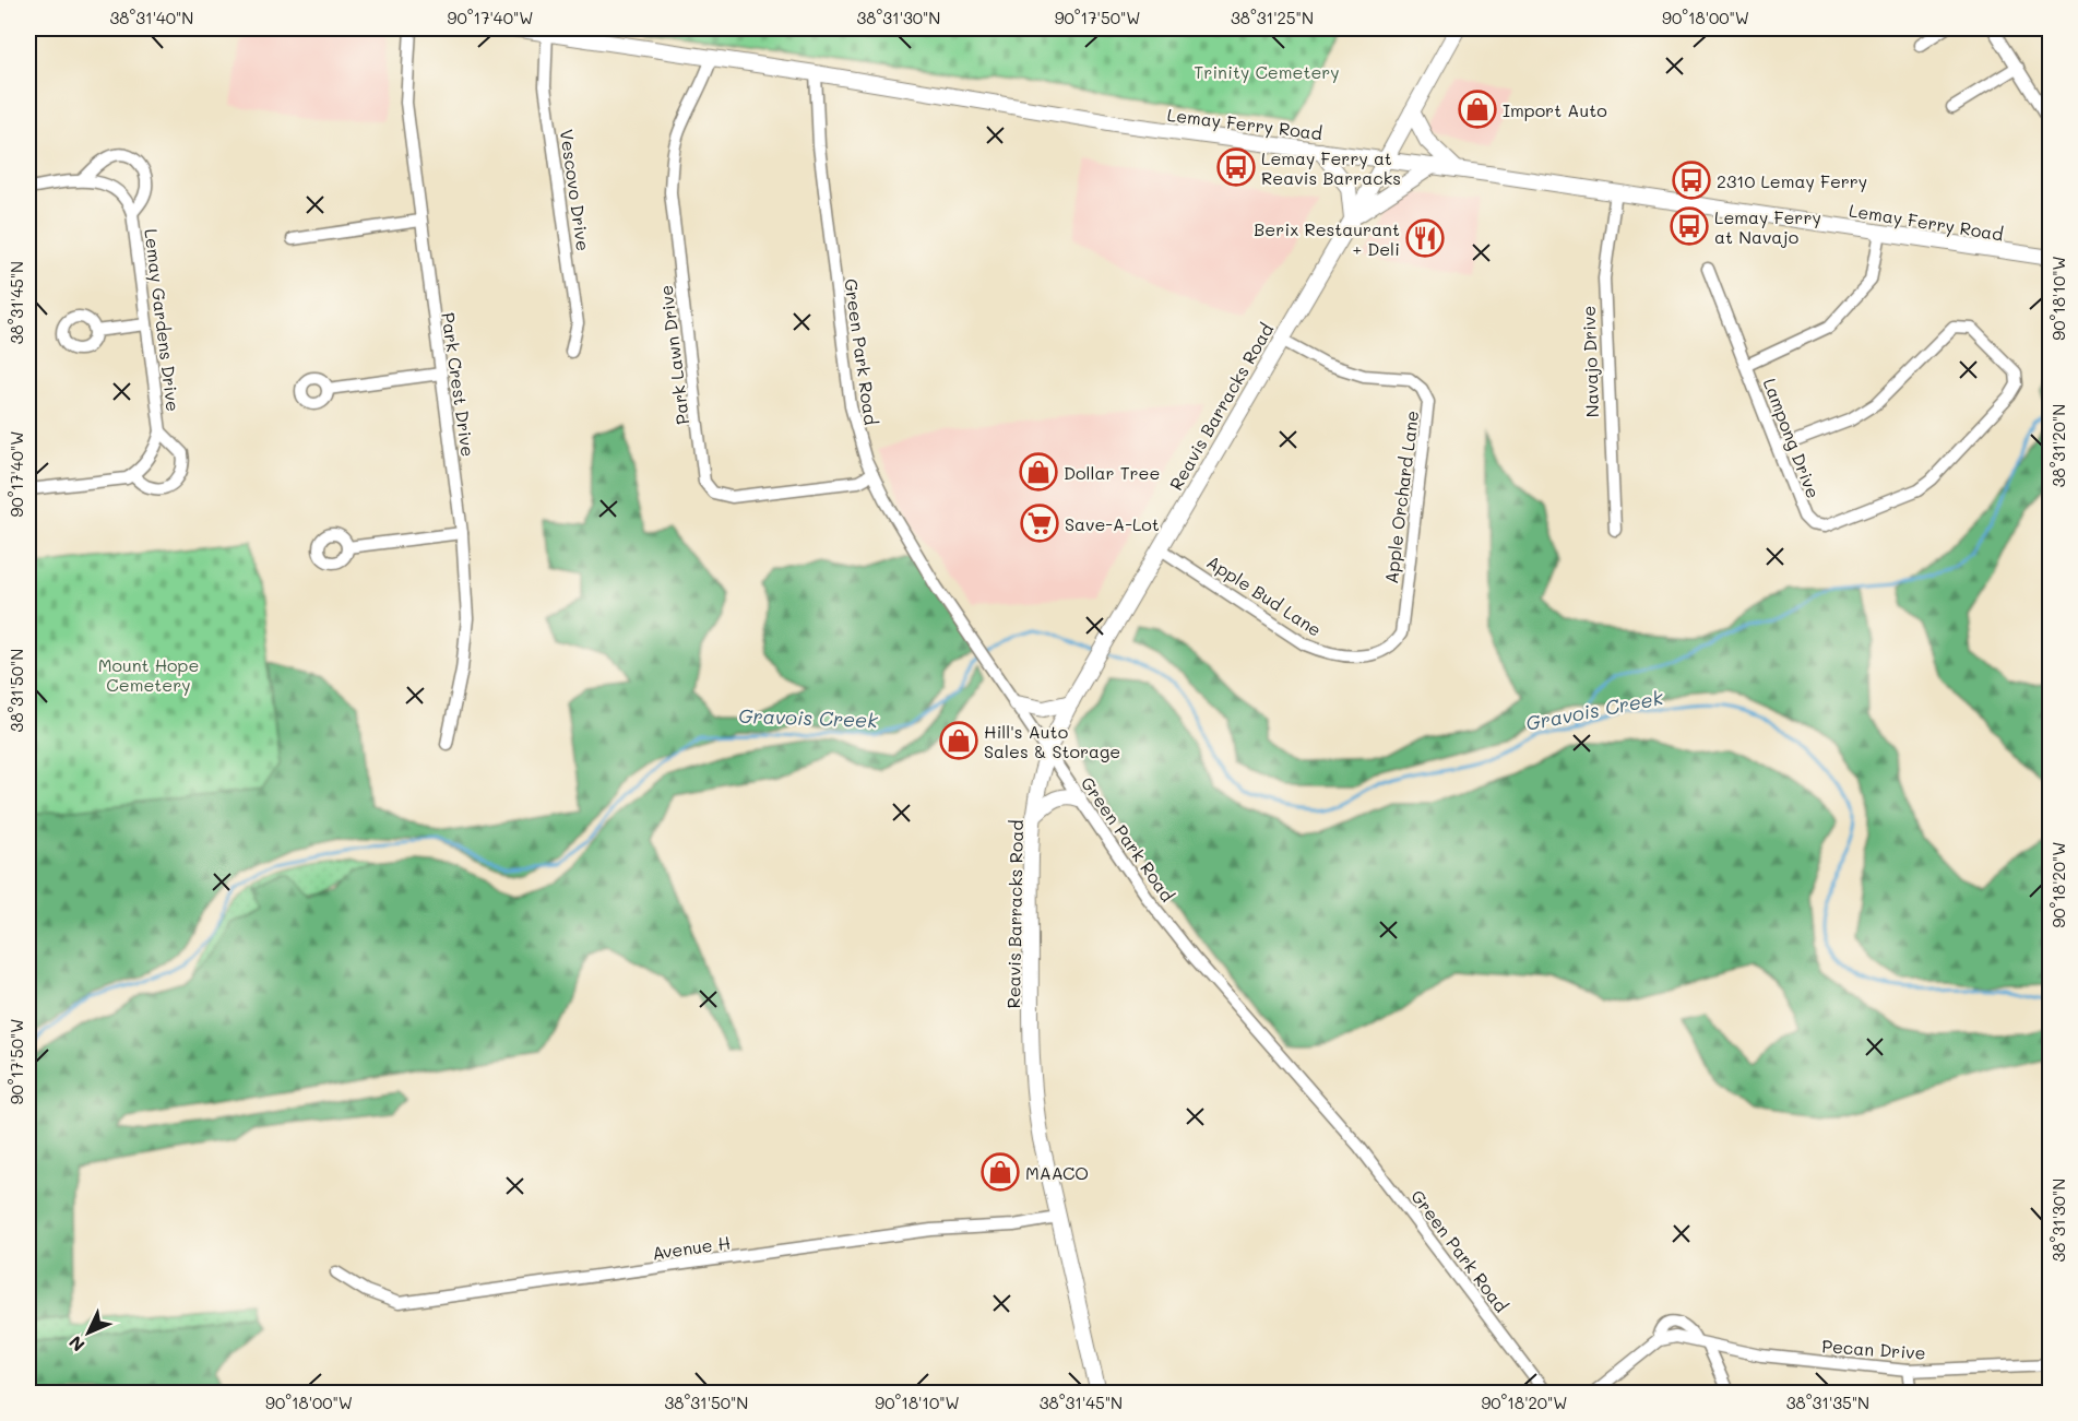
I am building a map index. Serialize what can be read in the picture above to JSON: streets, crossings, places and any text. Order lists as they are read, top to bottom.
{
  "streets": {
    "main road": ["Lemay Ferry Road", "Reavis Barracks Road"],
    "street": [
      "Vescovo Drive",
      "Lemay Gardens Drive",
      "Green Park Road",
      "Park Lawn Drive",
      "Navajo Drive",
      "Park Crest Drive",
      "Lampong Drive",
      "Apple Orchard Lane",
      "Apple Bud Lane",
      "Avenue H",
      "Pecan Drive"
    ]
  },
  "crossings": [
    ["Lemay Ferry Road", "Vescovo Drive"],
    ["Lemay Ferry Road", "Green Park Road"],
    ["Lemay Ferry Road", "Park Lawn Drive"],
    ["Lemay Ferry Road", "Navajo Drive"],
    ["Lemay Ferry Road", "Reavis Barracks Road"],
    ["Green Park Road", "Park Lawn Drive"],
    ["Green Park Road", "Reavis Barracks Road"],
    ["Reavis Barracks Road", "Apple Orchard Lane"],
    ["Reavis Barracks Road", "Apple Bud Lane"],
    ["Reavis Barracks Road", "Avenue H"],
    ["Apple Orchard Lane", "Apple Bud Lane"]
  ],
  "water": ["Gravois Creek"],
  "parks": ["Trinity Cemetery", "Mount Hope Cemetery"],
  "places": {
    "shop": [
      "Import Auto",
      "Dollar Tree",
      "Hill's Auto Sales & Storage",
      "MAACO"
    ],
    "bus stop": ["Lemay Ferry at Reavis Barracks", "2310 Lemay Ferry", "Lemay Ferry at Navajo"],
    "restaurant": ["Berix Restaurant + Deli"],
    "supermarket": ["Save-A-Lot"]
  },
  "north": "bottom left",
  "coordinates": [
    "38°31'40\"N",
    "90°17'40\"W",
    "38°31'30\"N",
    "90°17'50\"W",
    "38°31'25\"N",
    "90°18'00\"W",
    "90°18'10\"W",
    "38°31'45\"N",
    "38°31'20\"N",
    "38°31'50\"N",
    "90°18'20\"W",
    "38°31'35\"N"
  ]
}
